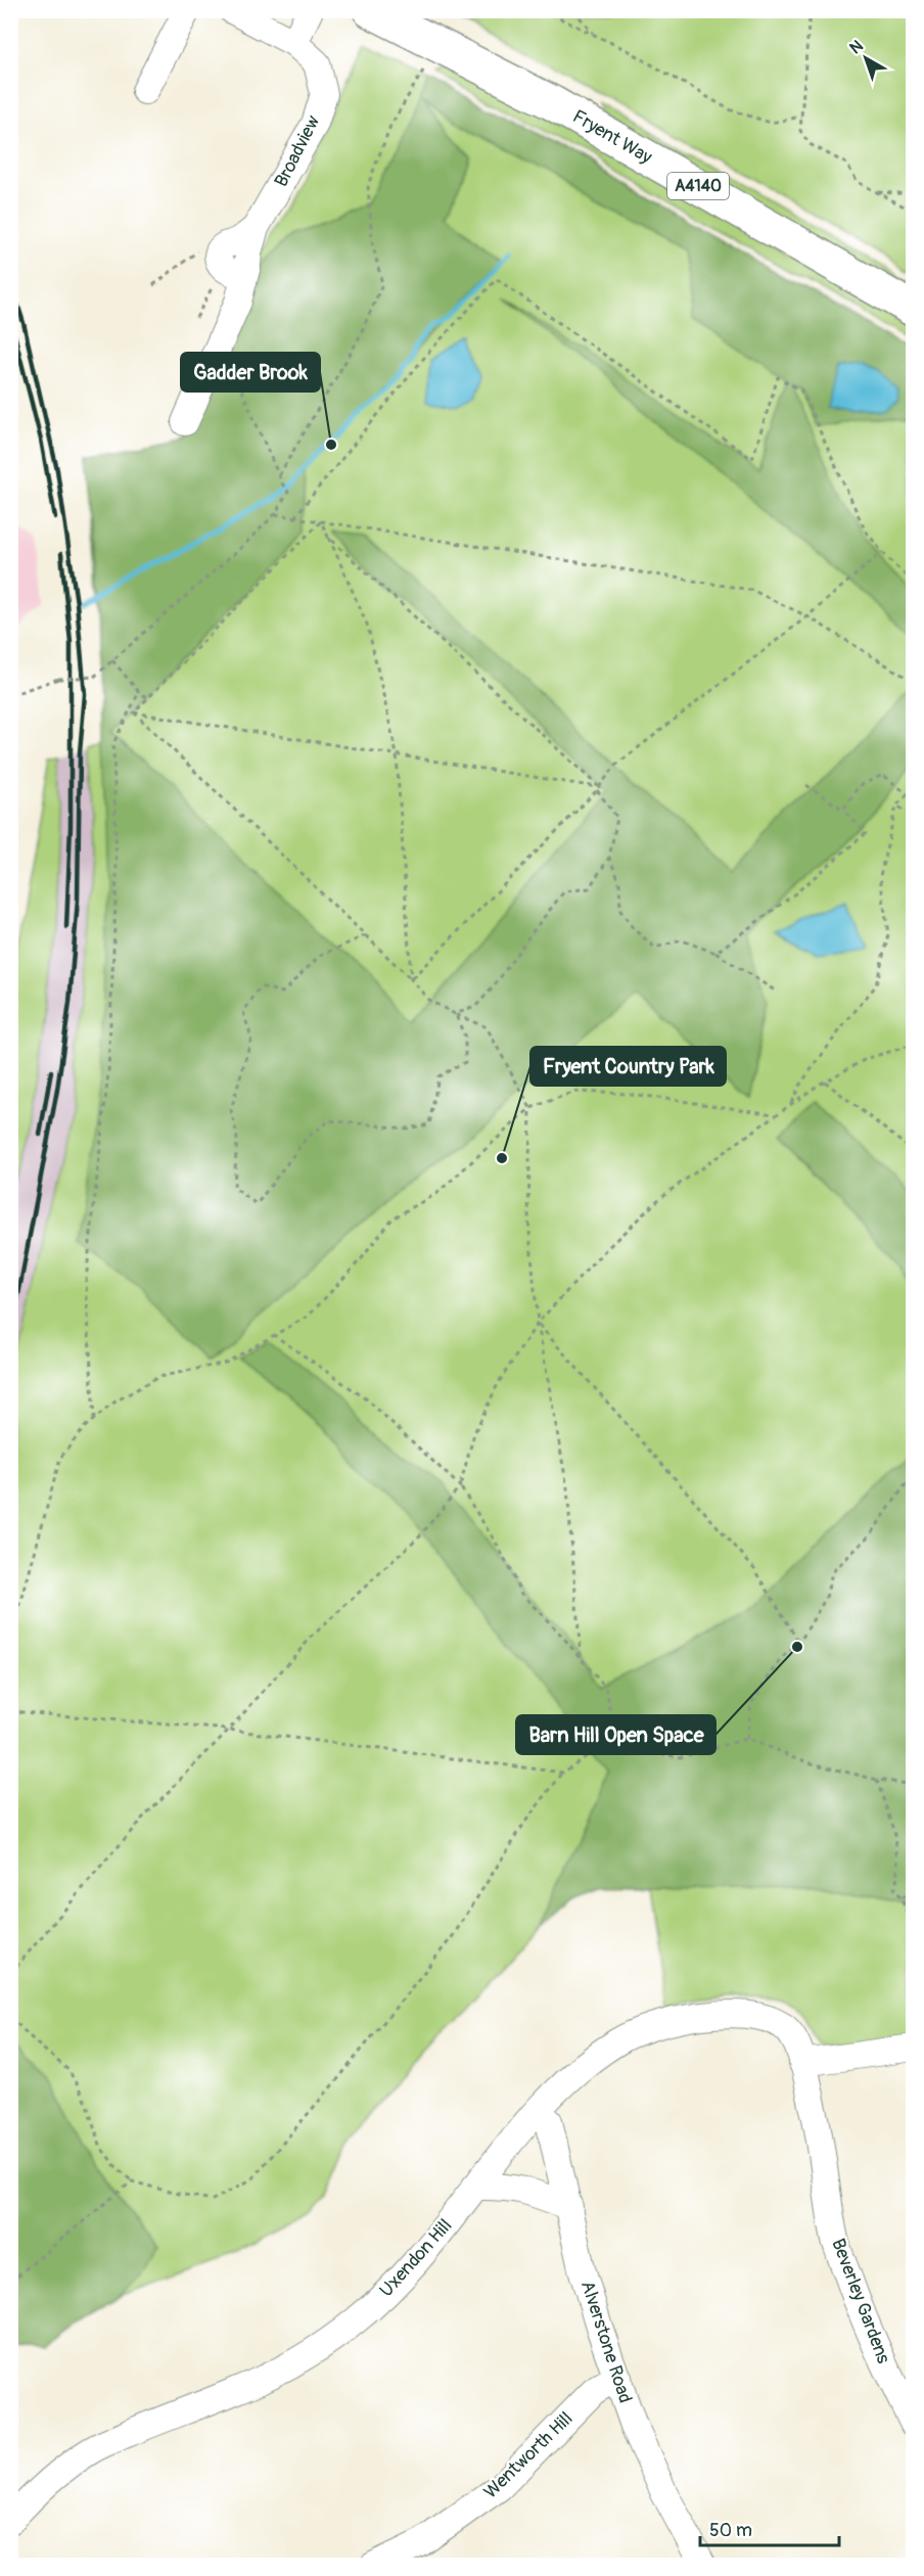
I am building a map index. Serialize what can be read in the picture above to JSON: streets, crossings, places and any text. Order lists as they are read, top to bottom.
{
  "streets": {
    "main road": ["Fryent Way", "A4140"],
    "street": [
      "Broadview",
      "Uxendon Hill",
      "Beverley Gardens",
      "Alverstone Road",
      "Wentworth Hill"
    ]
  },
  "crossings": [
    ["Uxendon Hill", "Beverley Gardens"],
    ["Uxendon Hill", "Alverstone Road"],
    ["Alverstone Road", "Wentworth Hill"]
  ],
  "places": ["Gadder Brook", "Fryent Country Park", "Barn Hill Open Space"],
  "scale_bar": "50 m",
  "north": "top left"
}
